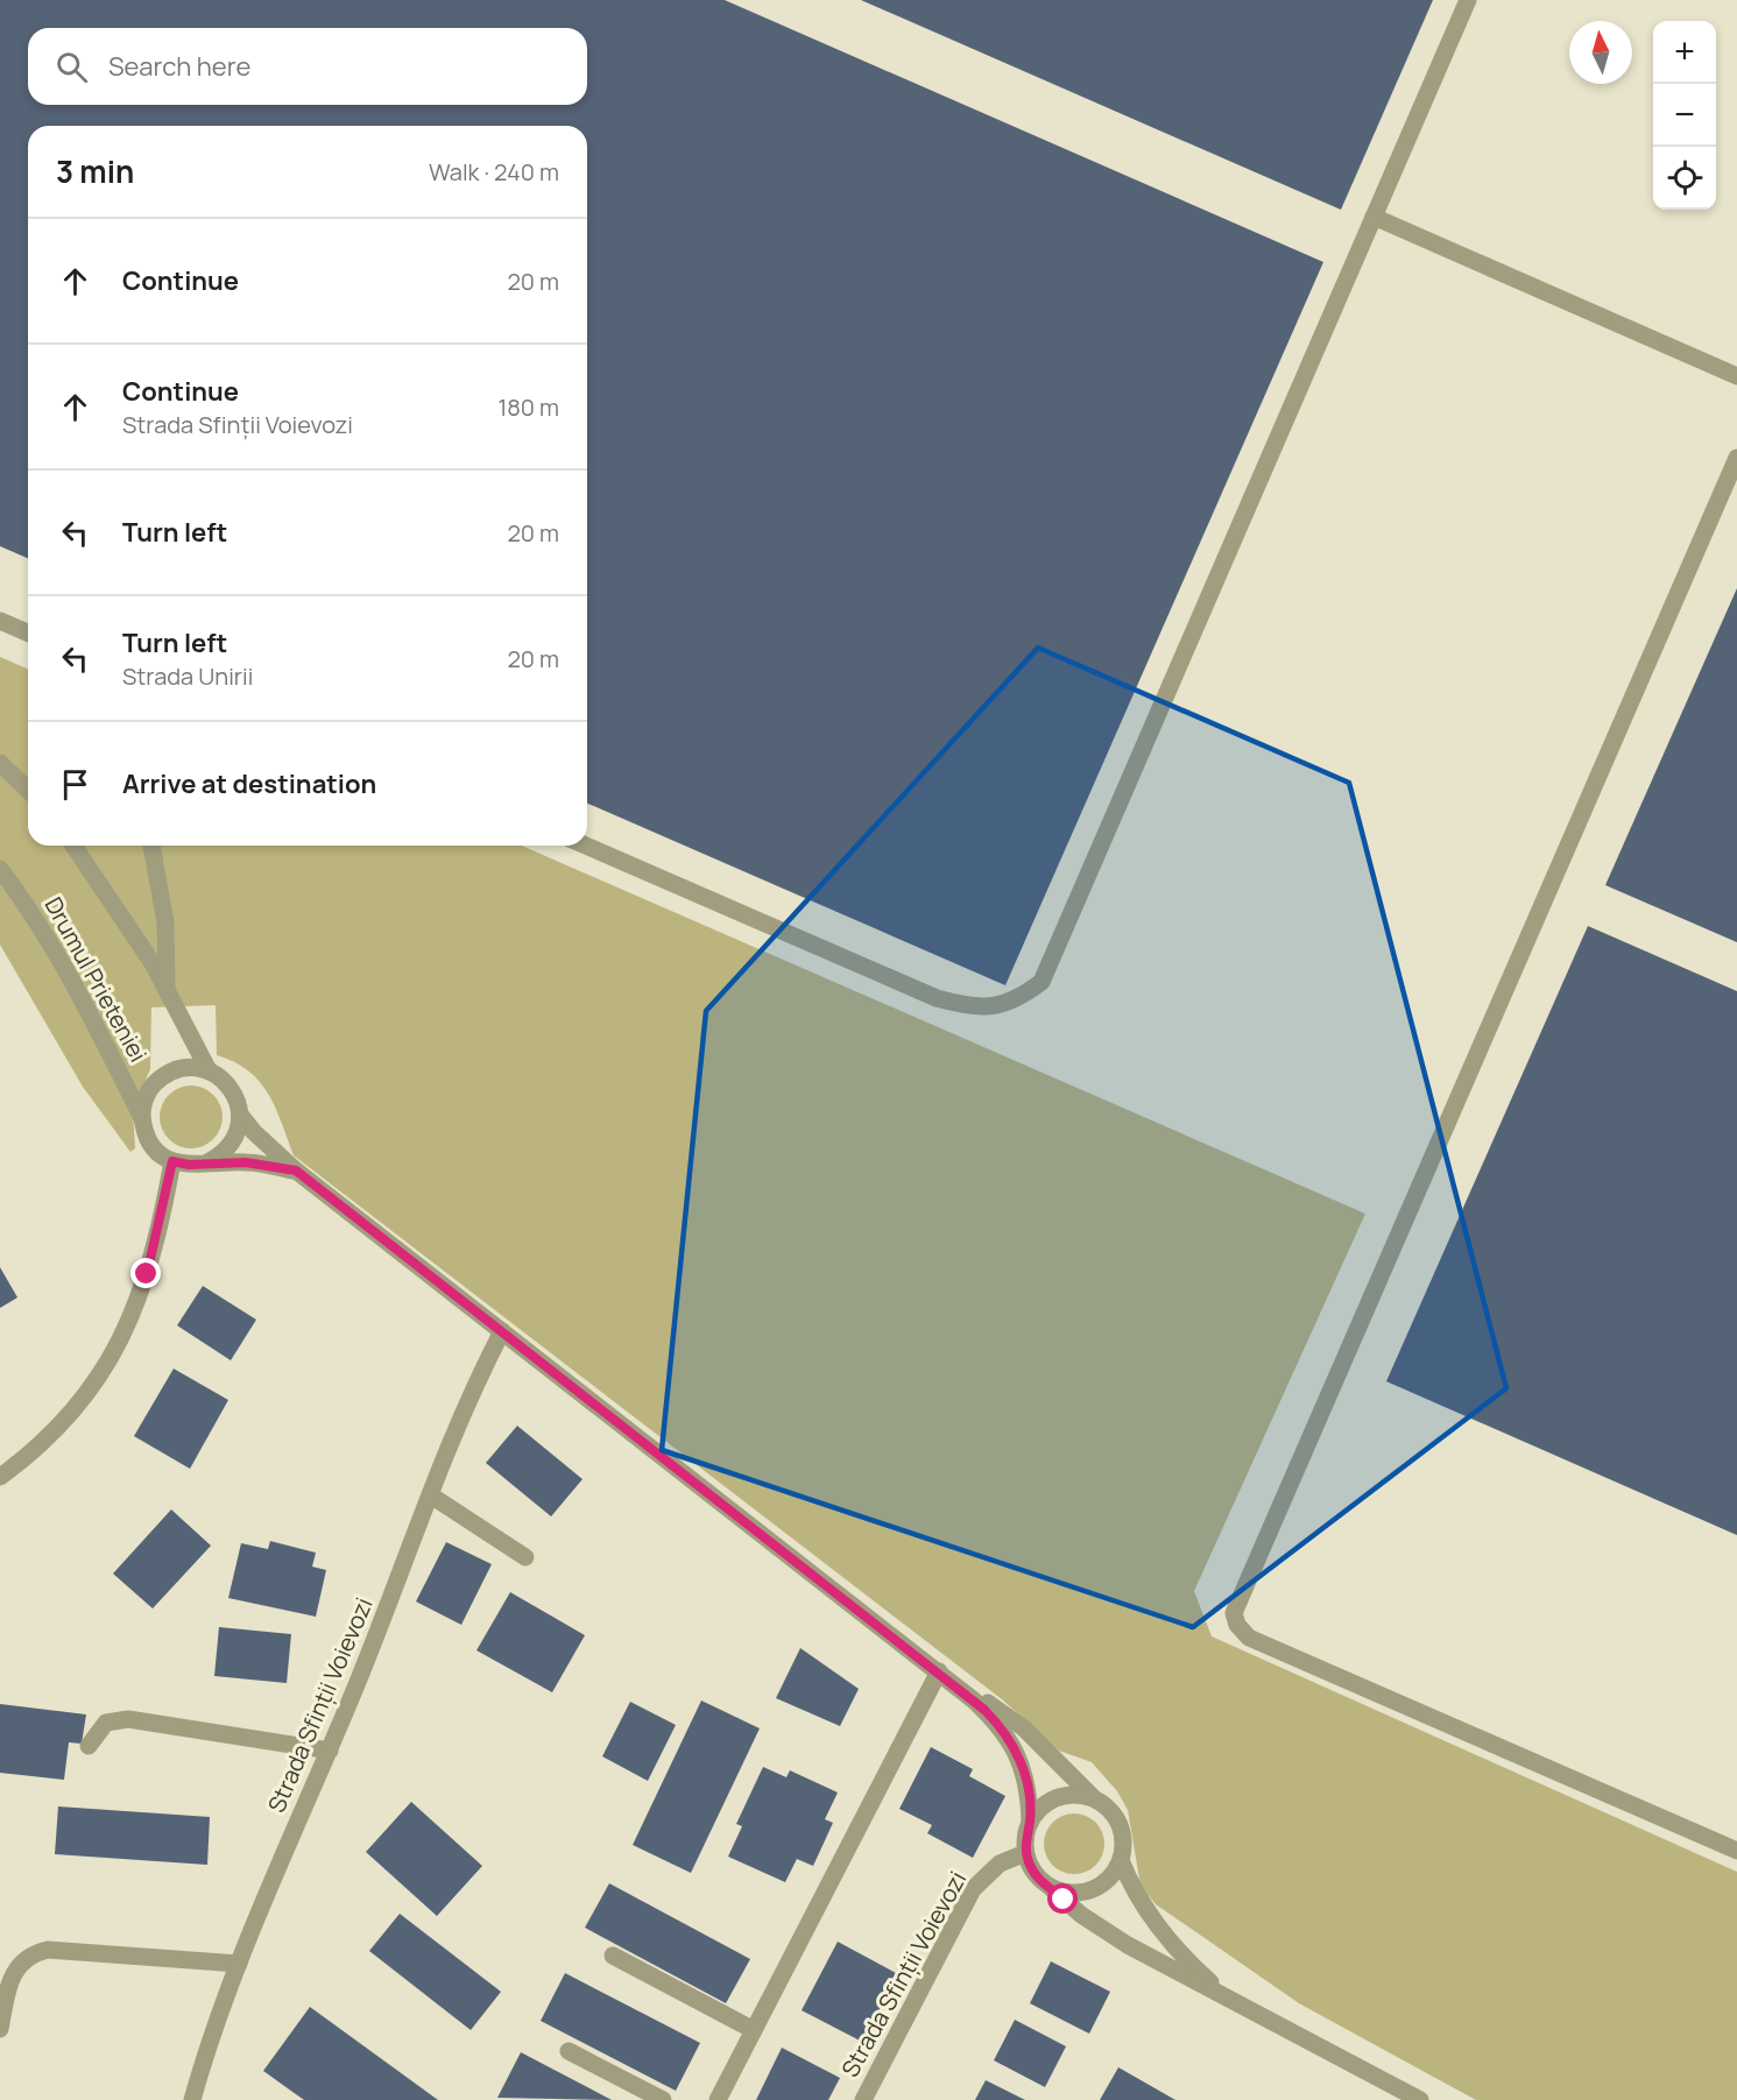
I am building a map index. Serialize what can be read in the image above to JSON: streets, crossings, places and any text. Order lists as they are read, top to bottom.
{
  "streets": {
    "street": ["Drumul Prieteniei", "Strada Sfinții Voievozi"]
  },
  "north": "top",
  "page": {
    "map_buttons": ["+", "−"],
    "search": "Search here",
    "heading": ["3 min", "Walk · 240 m"],
    "list": [
      ["Continue", "20 m"],
      ["Continue", "Strada Sfinții Voievozi", "180 m"],
      ["Turn left", "20 m"],
      ["Turn left", "Strada Unirii", "20 m"],
      "Arrive at destination"
    ]
  }
}
